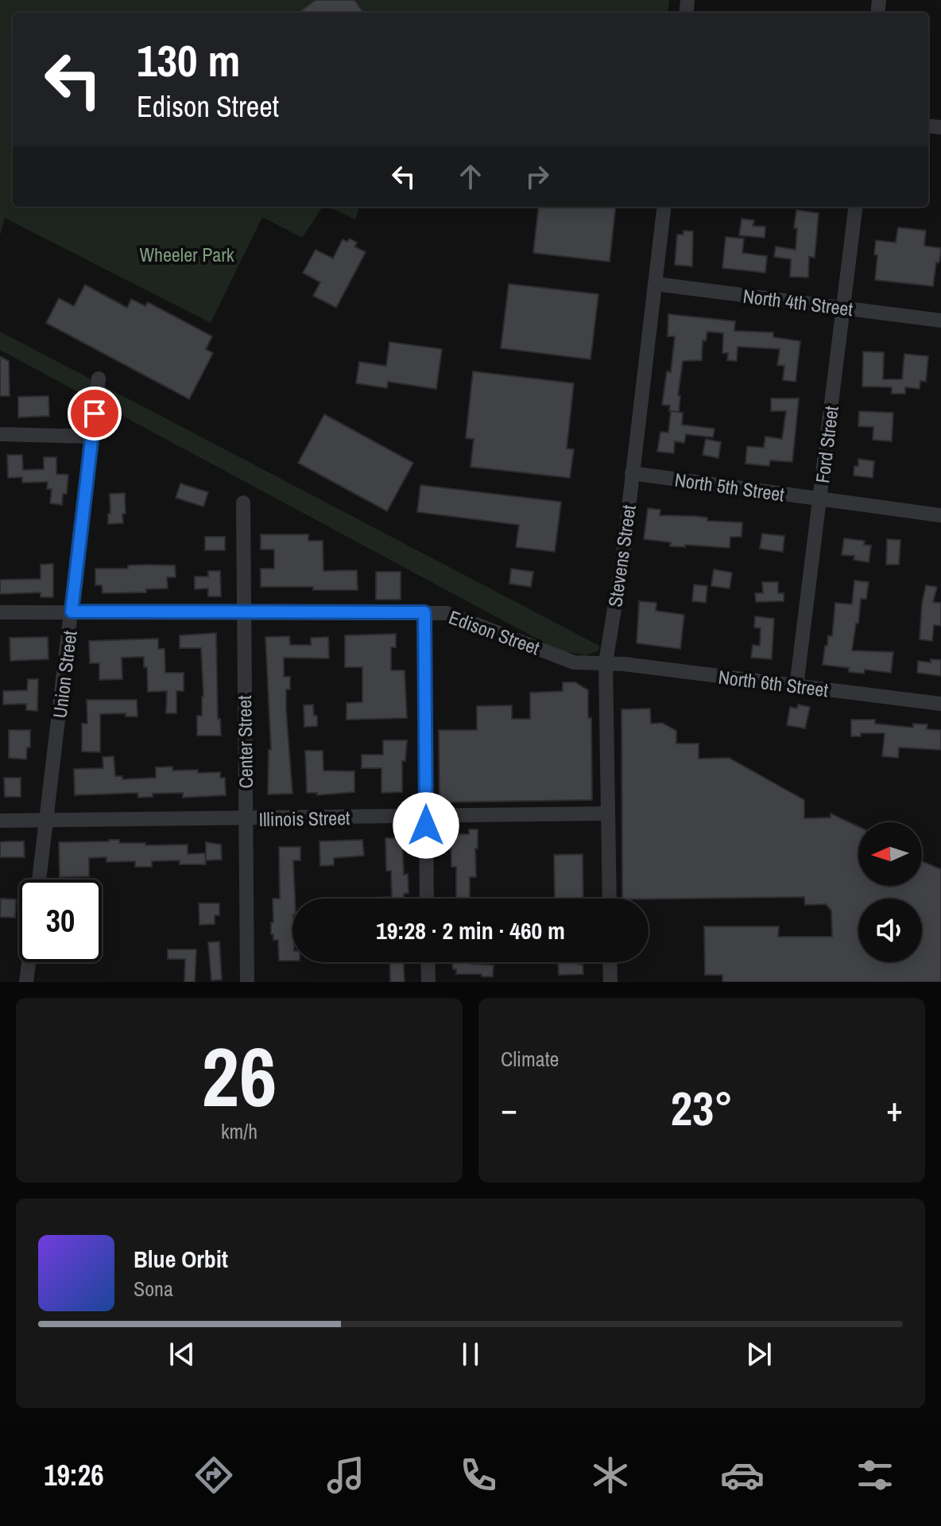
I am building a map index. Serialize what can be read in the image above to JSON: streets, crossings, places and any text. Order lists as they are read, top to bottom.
{
  "streets": {
    "street": [
      "North 4th Street",
      "Ford Street",
      "North 5th Street",
      "Stevens Street",
      "Edison Street",
      "Union Street",
      "North 6th Street",
      "Center Street",
      "Illinois Street"
    ]
  },
  "crossings": [
    ["North 4th Street", "Ford Street"],
    ["North 4th Street", "Stevens Street"],
    ["Ford Street", "North 5th Street"],
    ["Ford Street", "North 6th Street"],
    ["North 5th Street", "Stevens Street"],
    ["Stevens Street", "Edison Street"],
    ["Stevens Street", "North 6th Street"],
    ["Stevens Street", "Illinois Street"],
    ["Edison Street", "Union Street"],
    ["Edison Street", "North 6th Street"],
    ["Edison Street", "Center Street"],
    ["Union Street", "Illinois Street"],
    ["Center Street", "Illinois Street"]
  ],
  "parks": ["Wheeler Park"],
  "north": "left",
  "page": {
    "turn": ["130 m", "Edison Street"],
    "limit": "30",
    "trip": "19:28 · 2 min · 460 m",
    "tile": [
      ["26", "km/h"],
      "Climate"
    ],
    "heat": ["−", "23°", "+"],
    "song": ["Blue Orbit", "Sona"],
    "tabs": "19:26"
  }
}
